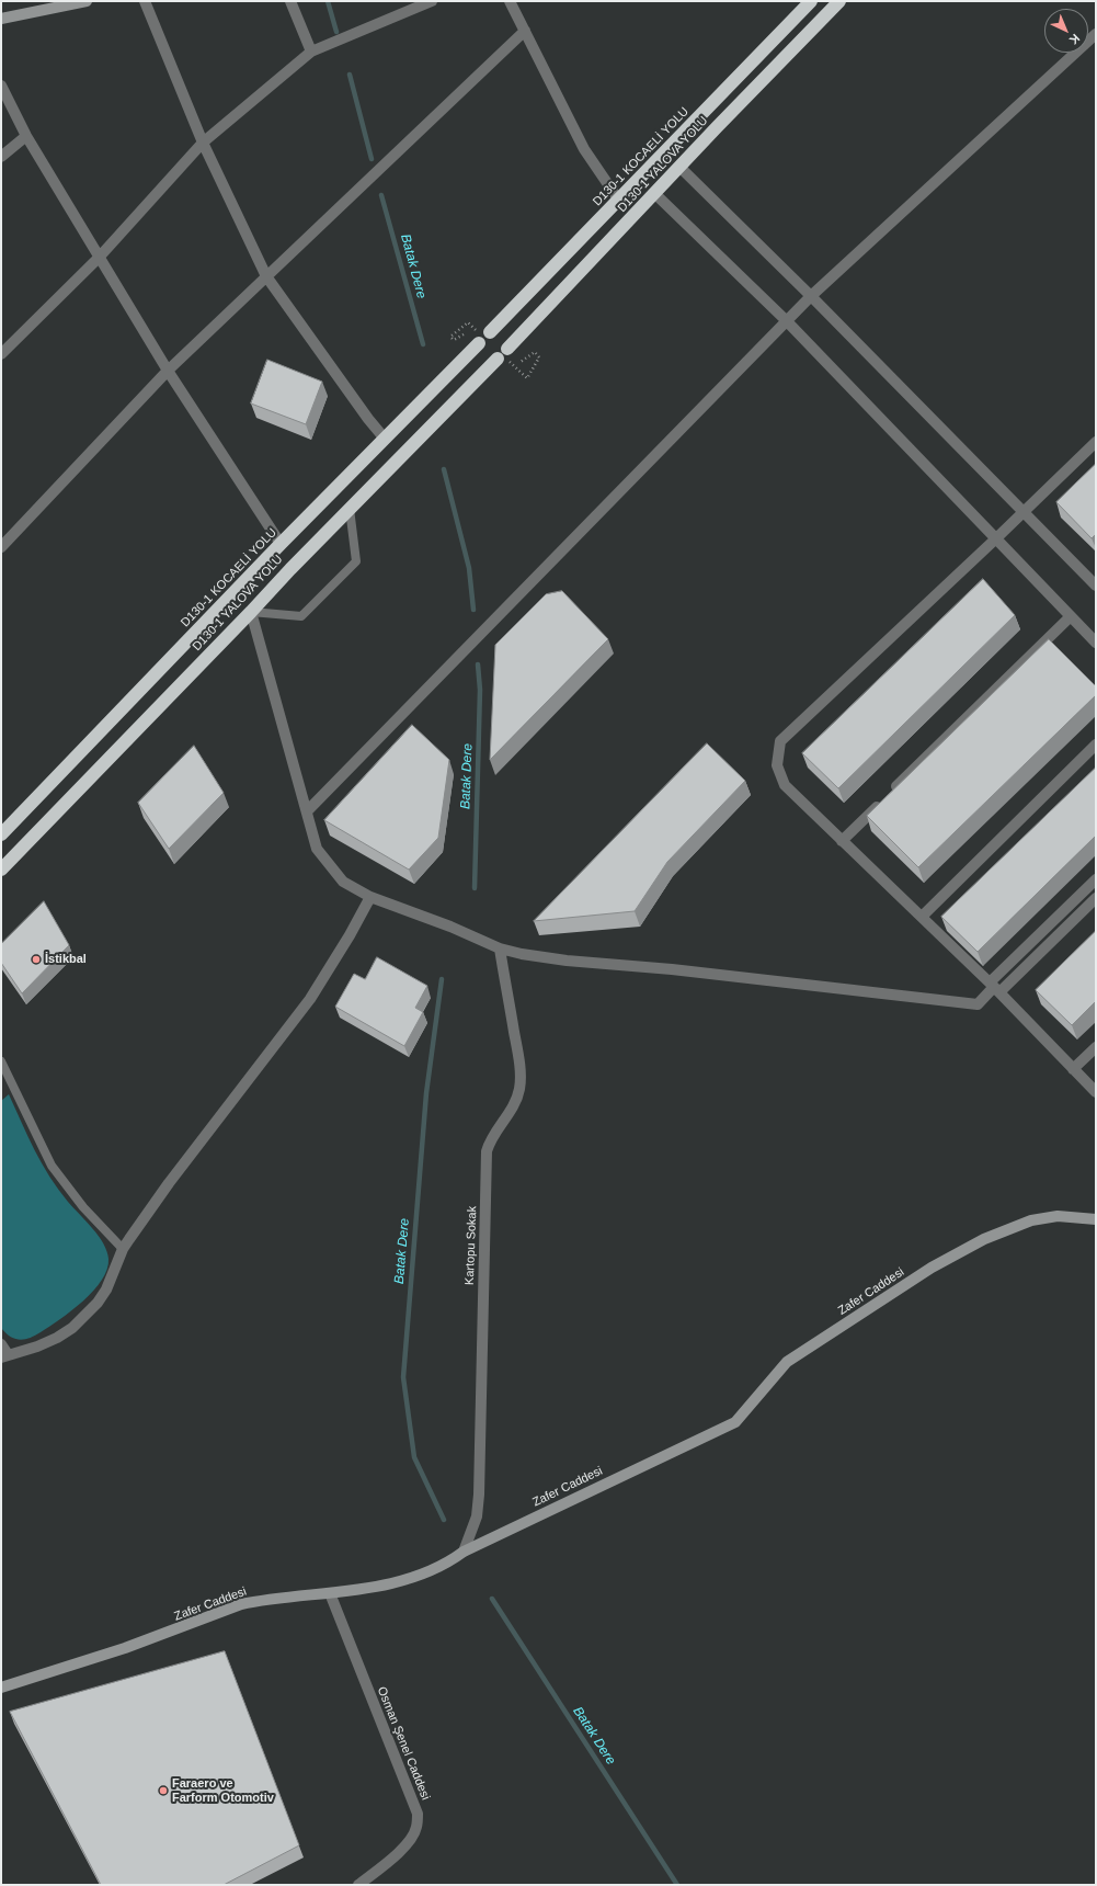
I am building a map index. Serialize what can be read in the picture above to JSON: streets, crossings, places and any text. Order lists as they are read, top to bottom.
{
  "streets": {
    "highway": ["D130-1 KOCAELİ YOLU", "D130-1 YALOVA YOLU"],
    "street": ["Kartopu Sokak", "Zafer Caddesi", "Osman Şenel Caddesi"]
  },
  "crossings": [
    ["Kartopu Sokak", "Zafer Caddesi"],
    ["Zafer Caddesi", "Osman Şenel Caddesi"]
  ],
  "water": ["Batak Dere"],
  "places": ["İstikbal", "Faraero ve Farform Otomotiv"],
  "north": "bottom right"
}
